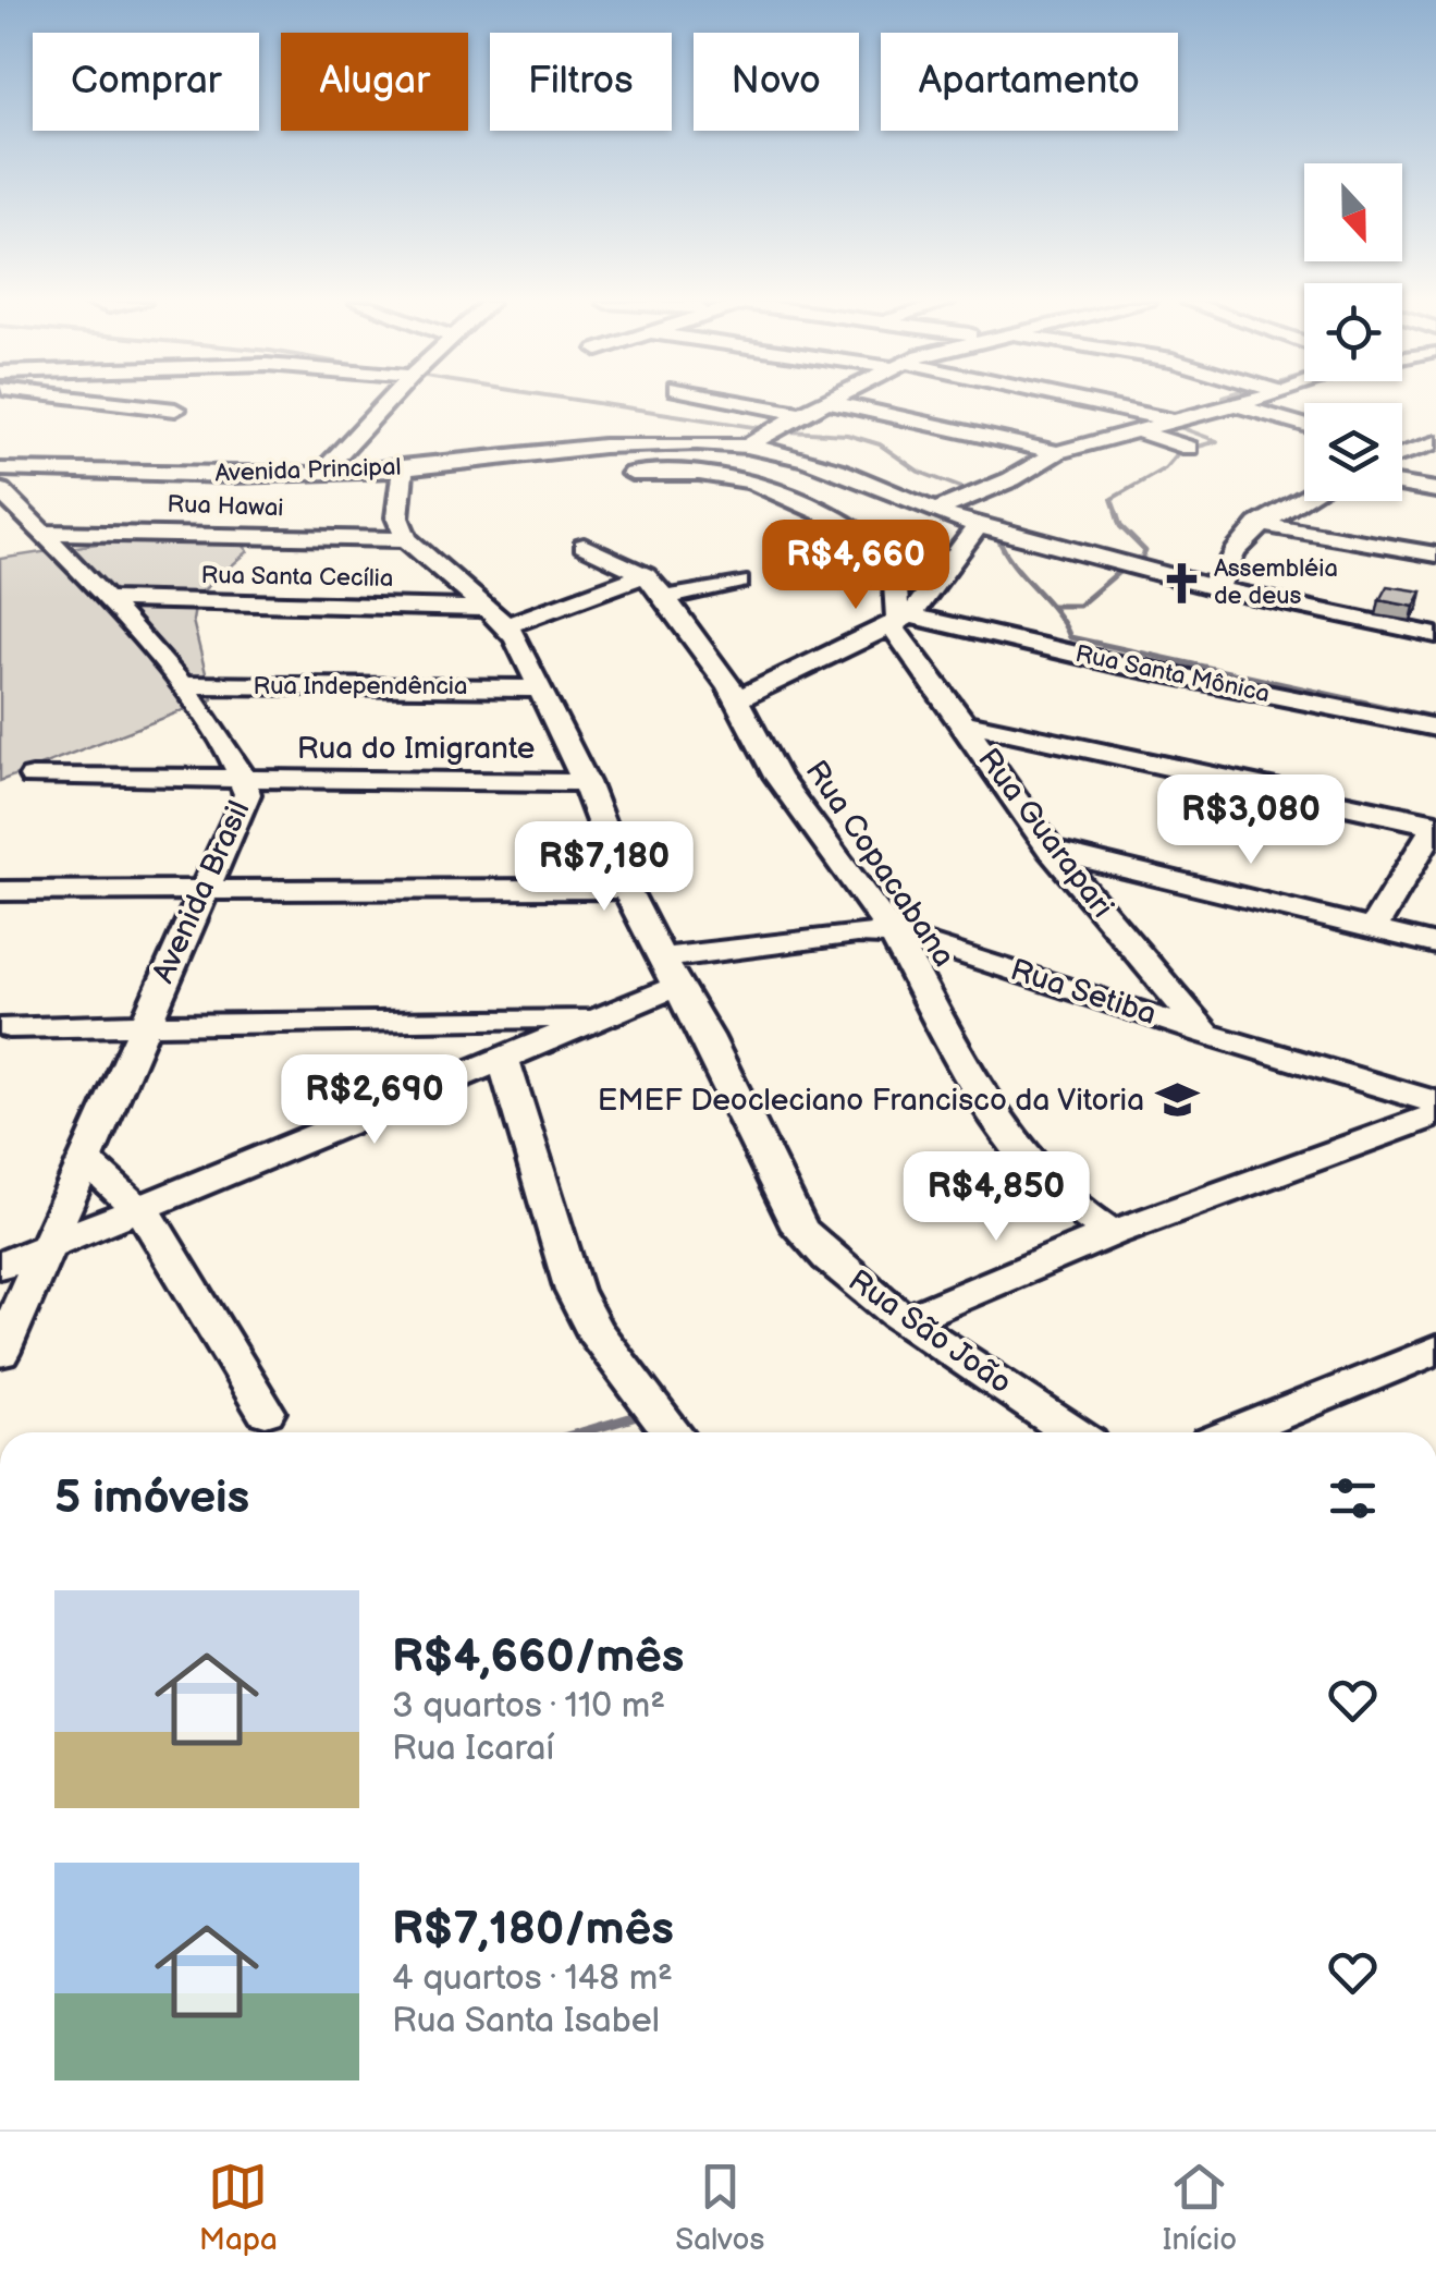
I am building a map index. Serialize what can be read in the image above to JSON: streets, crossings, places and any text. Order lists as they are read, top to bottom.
{
  "streets": {
    "street": [
      "Avenida Principal",
      "Rua Hawai",
      "Rua Santa Cecília",
      "Rua Santa Mônica",
      "Rua Independência",
      "Rua do Imigrante",
      "Rua Guarapari",
      "Rua Copacabana",
      "Avenida Brasil",
      "Rua Setiba",
      "Rua São João"
    ]
  },
  "crossings": [
    ["Rua Hawai", "Avenida Brasil"],
    ["Rua Hawai", "Rua São João"],
    ["Rua Santa Cecília", "Avenida Brasil"],
    ["Rua Santa Cecília", "Rua São João"],
    ["Rua Santa Mônica", "Rua Guarapari"],
    ["Rua Independência", "Avenida Brasil"],
    ["Rua Independência", "Rua São João"],
    ["Rua do Imigrante", "Avenida Brasil"],
    ["Rua do Imigrante", "Rua São João"],
    ["Rua Guarapari", "Rua Setiba"],
    ["Rua Copacabana", "Rua Setiba"],
    ["Avenida Brasil", "Rua Setiba"],
    ["Rua Setiba", "Rua São João"]
  ],
  "places": {
    "church": ["Assembléia de deus"],
    "school or university": ["EMEF Deocleciano Francisco da Vitoria"]
  },
  "north": "bottom",
  "page": {
    "chip": [
      "Comprar",
      "Alugar",
      "Filtros",
      "Novo",
      "Apartamento"
    ],
    "price": [
      "R$4,660",
      "R$3,080",
      "R$7,180",
      "R$2,690",
      "R$4,850"
    ],
    "heading": "5 imóveis",
    "list": [
      {
        "name": "R$4,660/mês",
        "note": "3 quartos · 110 m² · Rua Icaraí"
      },
      {
        "name": "R$7,180/mês",
        "note": "4 quartos · 148 m² · Rua Santa Isabel"
      }
    ],
    "tabs": ["Mapa", "Salvos", "Início"]
  }
}
